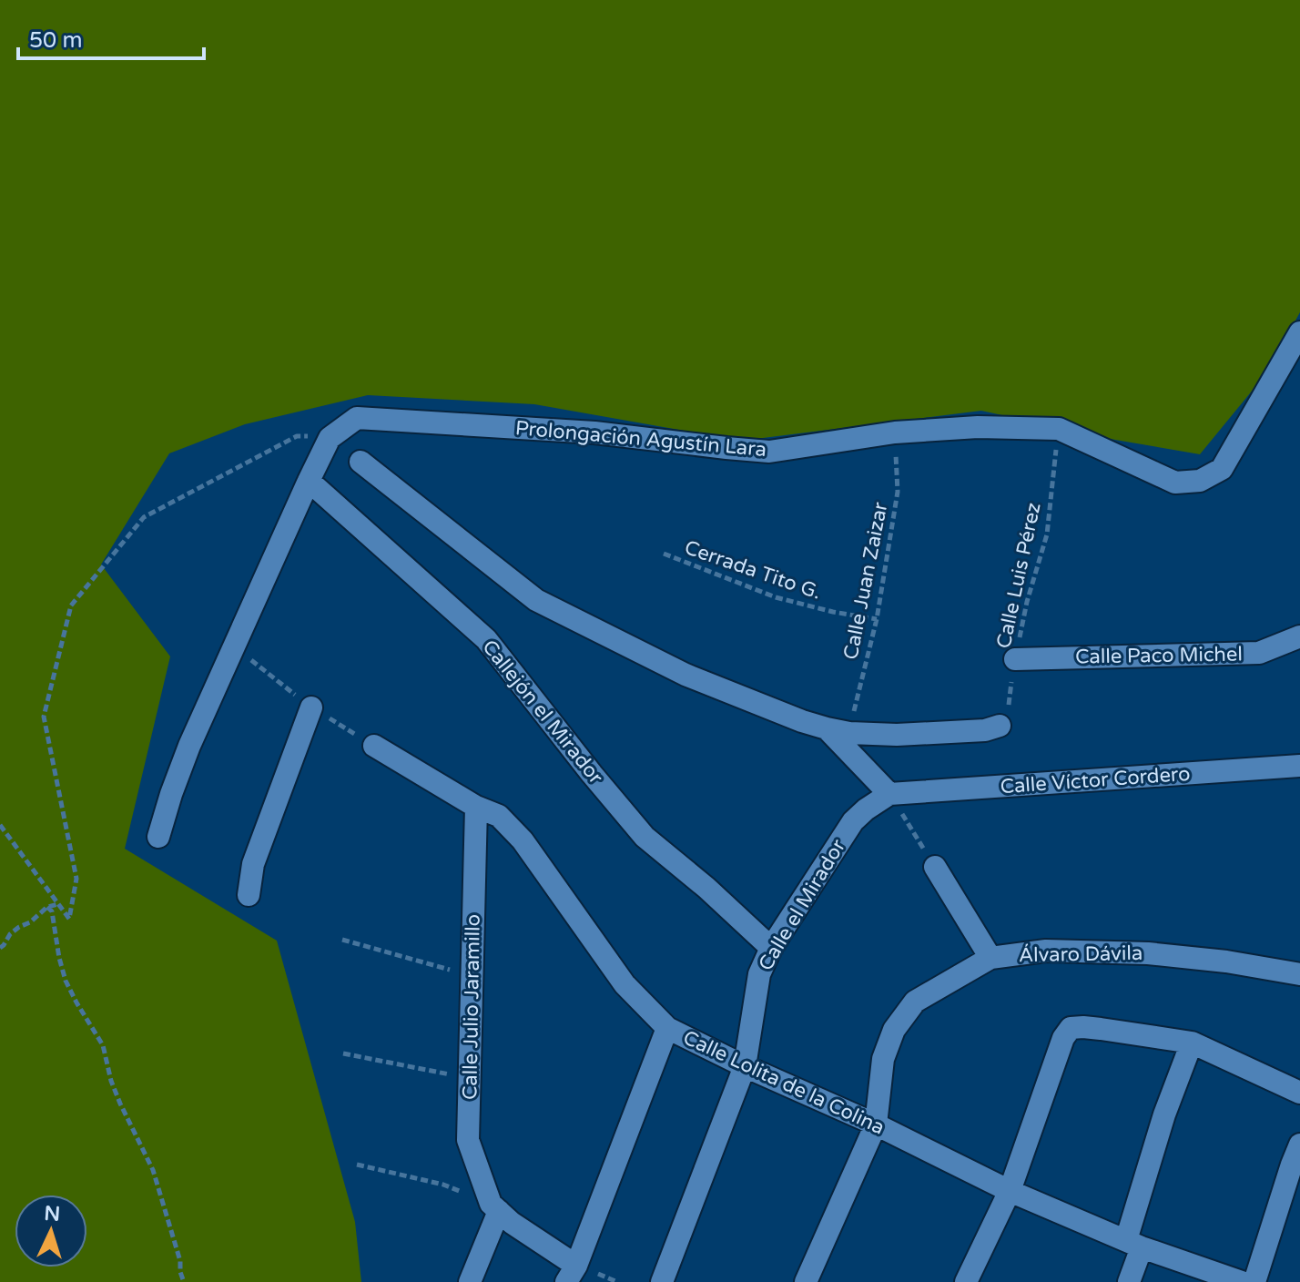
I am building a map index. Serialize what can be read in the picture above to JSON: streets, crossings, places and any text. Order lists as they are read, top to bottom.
{
  "streets": {
    "street": [
      "Prolongación Agustín Lara",
      "Calle Paco Michel",
      "Callejón el Mirador",
      "Calle Víctor Cordero",
      "Calle el Mirador",
      "Álvaro Dávila",
      "Calle Julio Jaramillo",
      "Calle Lolita de la Colina"
    ],
    "path": ["Cerrada Tito G.", "Calle Luis Pérez", "Calle Juan Zaizar"]
  },
  "crossings": [
    ["Prolongación Agustín Lara", "Calle Luis Pérez"],
    ["Prolongación Agustín Lara", "Calle Juan Zaizar"],
    ["Cerrada Tito G.", "Calle Juan Zaizar"],
    ["Calle Luis Pérez", "Calle Paco Michel"],
    ["Callejón el Mirador", "Calle el Mirador"],
    ["Calle Víctor Cordero", "Calle el Mirador"],
    ["Calle el Mirador", "Calle Lolita de la Colina"],
    ["Álvaro Dávila", "Calle Lolita de la Colina"],
    ["Calle Julio Jaramillo", "Calle Lolita de la Colina"]
  ],
  "scale_bar": "50 m",
  "north": "top"
}
